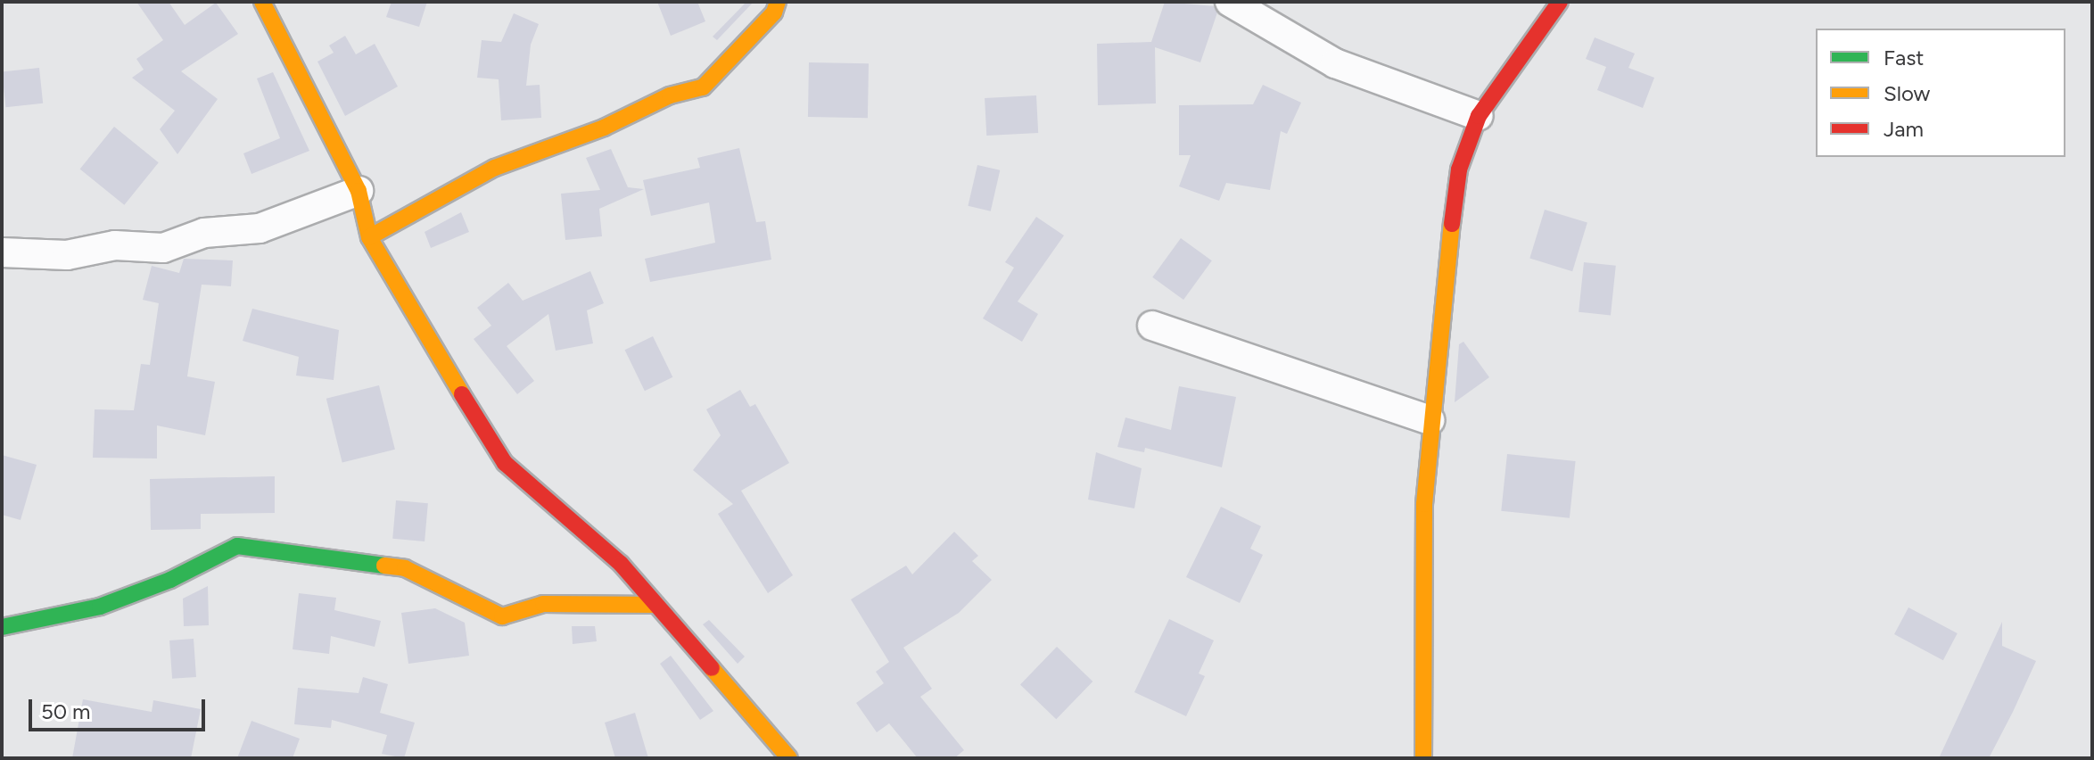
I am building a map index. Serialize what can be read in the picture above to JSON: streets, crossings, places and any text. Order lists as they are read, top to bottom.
{
  "legend": ["Fast", "Slow", "Jam"],
  "scale_bar": "50 m"
}
